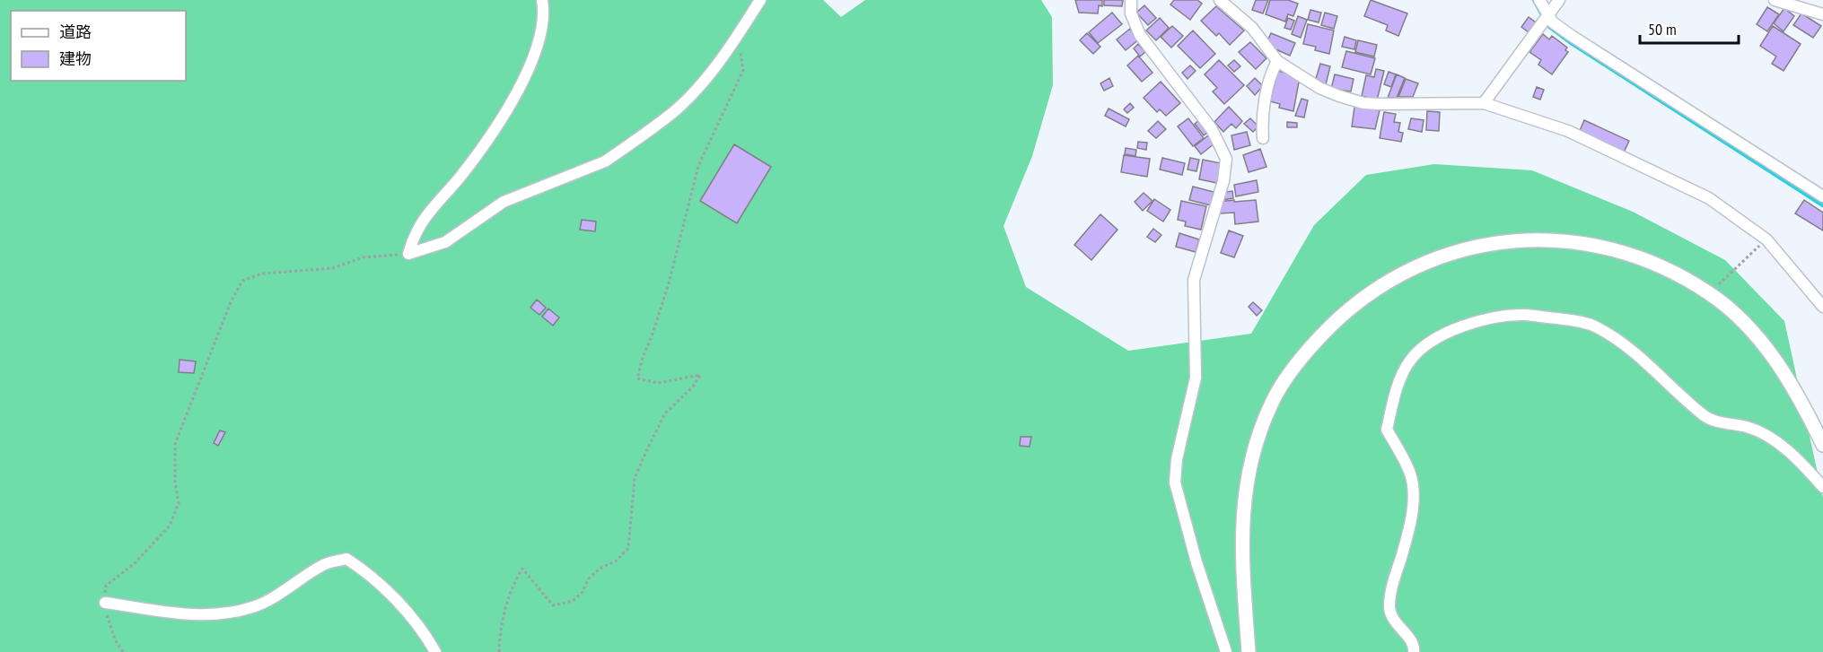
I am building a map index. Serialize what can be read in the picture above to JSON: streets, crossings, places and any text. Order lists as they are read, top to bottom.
{
  "legend": ["道路", "建物"],
  "scale_bar": "50 m"
}
